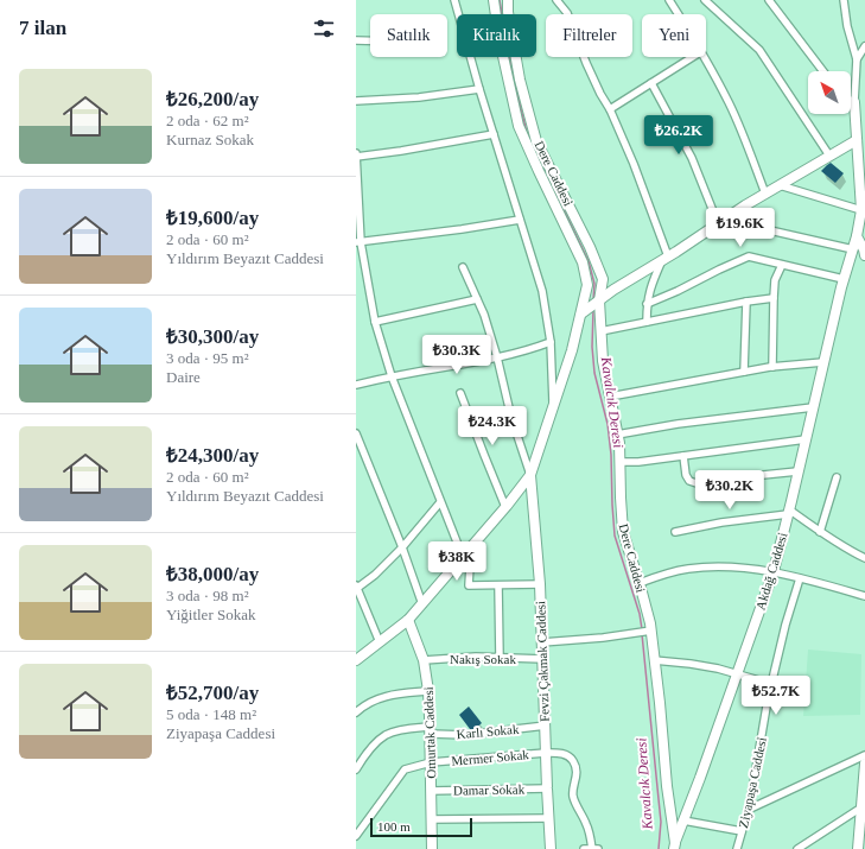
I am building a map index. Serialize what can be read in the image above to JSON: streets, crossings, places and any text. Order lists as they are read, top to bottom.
{
  "streets": {
    "street": [
      "Dere Caddesi",
      "Akdağ Caddesi",
      "Nakış Sokak",
      "Fevzi Çakmak Caddesi",
      "Karlı Sokak",
      "Omurtak Caddesi",
      "Mermer Sokak",
      "Ziyapaşa Caddesi",
      "Damar Sokak"
    ]
  },
  "crossings": [
    ["Dere Caddesi", "Akdağ Caddesi"],
    ["Dere Caddesi", "Fevzi Çakmak Caddesi"],
    ["Nakış Sokak", "Fevzi Çakmak Caddesi"],
    ["Nakış Sokak", "Omurtak Caddesi"],
    ["Fevzi Çakmak Caddesi", "Karlı Sokak"],
    ["Fevzi Çakmak Caddesi", "Mermer Sokak"],
    ["Fevzi Çakmak Caddesi", "Damar Sokak"],
    ["Karlı Sokak", "Omurtak Caddesi"],
    ["Omurtak Caddesi", "Mermer Sokak"],
    ["Omurtak Caddesi", "Damar Sokak"]
  ],
  "water": ["Kavalcık Deresi"],
  "scale_bar": "100 m",
  "north": "top left",
  "page": {
    "heading": "7 ilan",
    "chip": [
      "Satılık",
      "Kiralık",
      "Filtreler",
      "Yeni"
    ],
    "list": [
      {
        "name": "₺26,200/ay",
        "note": "2 oda · 62 m² · Kurnaz Sokak"
      },
      {
        "name": "₺19,600/ay",
        "note": "2 oda · 60 m² · Yıldırım Beyazıt Caddesi"
      },
      {
        "name": "₺30,300/ay",
        "note": "3 oda · 95 m² · Daire"
      },
      {
        "name": "₺24,300/ay",
        "note": "2 oda · 60 m² · Yıldırım Beyazıt Caddesi"
      },
      {
        "name": "₺38,000/ay",
        "note": "3 oda · 98 m² · Yiğitler Sokak"
      },
      {
        "name": "₺52,700/ay",
        "note": "5 oda · 148 m² · Ziyapaşa Caddesi"
      }
    ],
    "price": [
      "₺26.2K",
      "₺19.6K",
      "₺30.3K",
      "₺24.3K",
      "₺30.2K",
      "₺38K",
      "₺52.7K"
    ],
    "scale": "100 m"
  }
}
